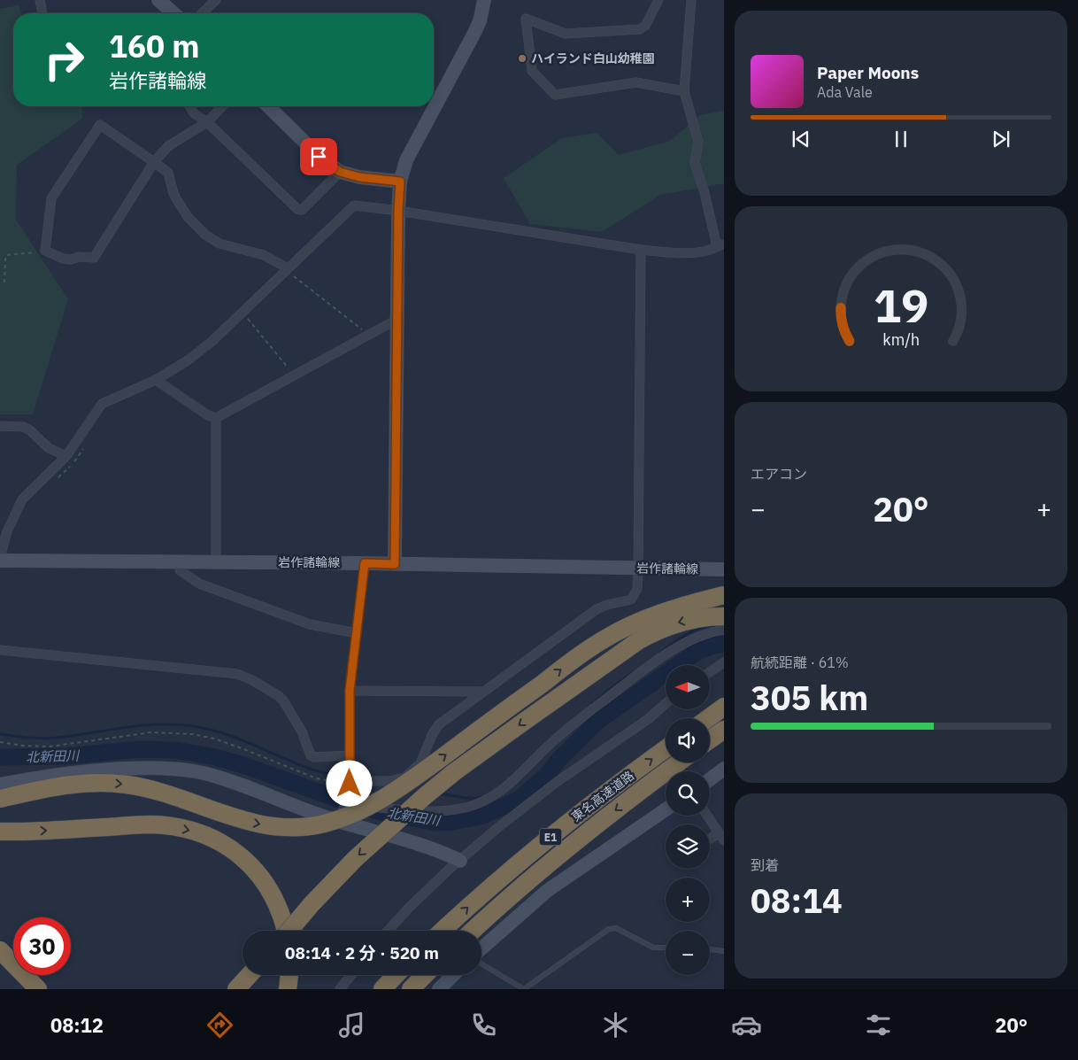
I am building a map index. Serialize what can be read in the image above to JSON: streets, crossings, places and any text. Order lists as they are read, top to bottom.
{
  "streets": {
    "highway": ["東名高速道路", "E1"],
    "main road": ["岩作諸輪線"]
  },
  "water": ["北新田川"],
  "places": ["ハイランド白山幼稚園"],
  "north": "left",
  "page": {
    "turn": ["160 m", "岩作諸輪線"],
    "song": ["Paper Moons", "Ada Vale"],
    "tile": [
      "エアコン",
      ["航続距離 · 61%", "305 km"],
      ["到着", "08:14"]
    ],
    "heat": ["−", "20°", "+"],
    "map_buttons": ["+", "−"],
    "limit": "30",
    "trip": "08:14 · 2 分 · 520 m",
    "tabs": ["08:12", "20°"],
    "gauge": ["19", "km/h"]
  }
}
